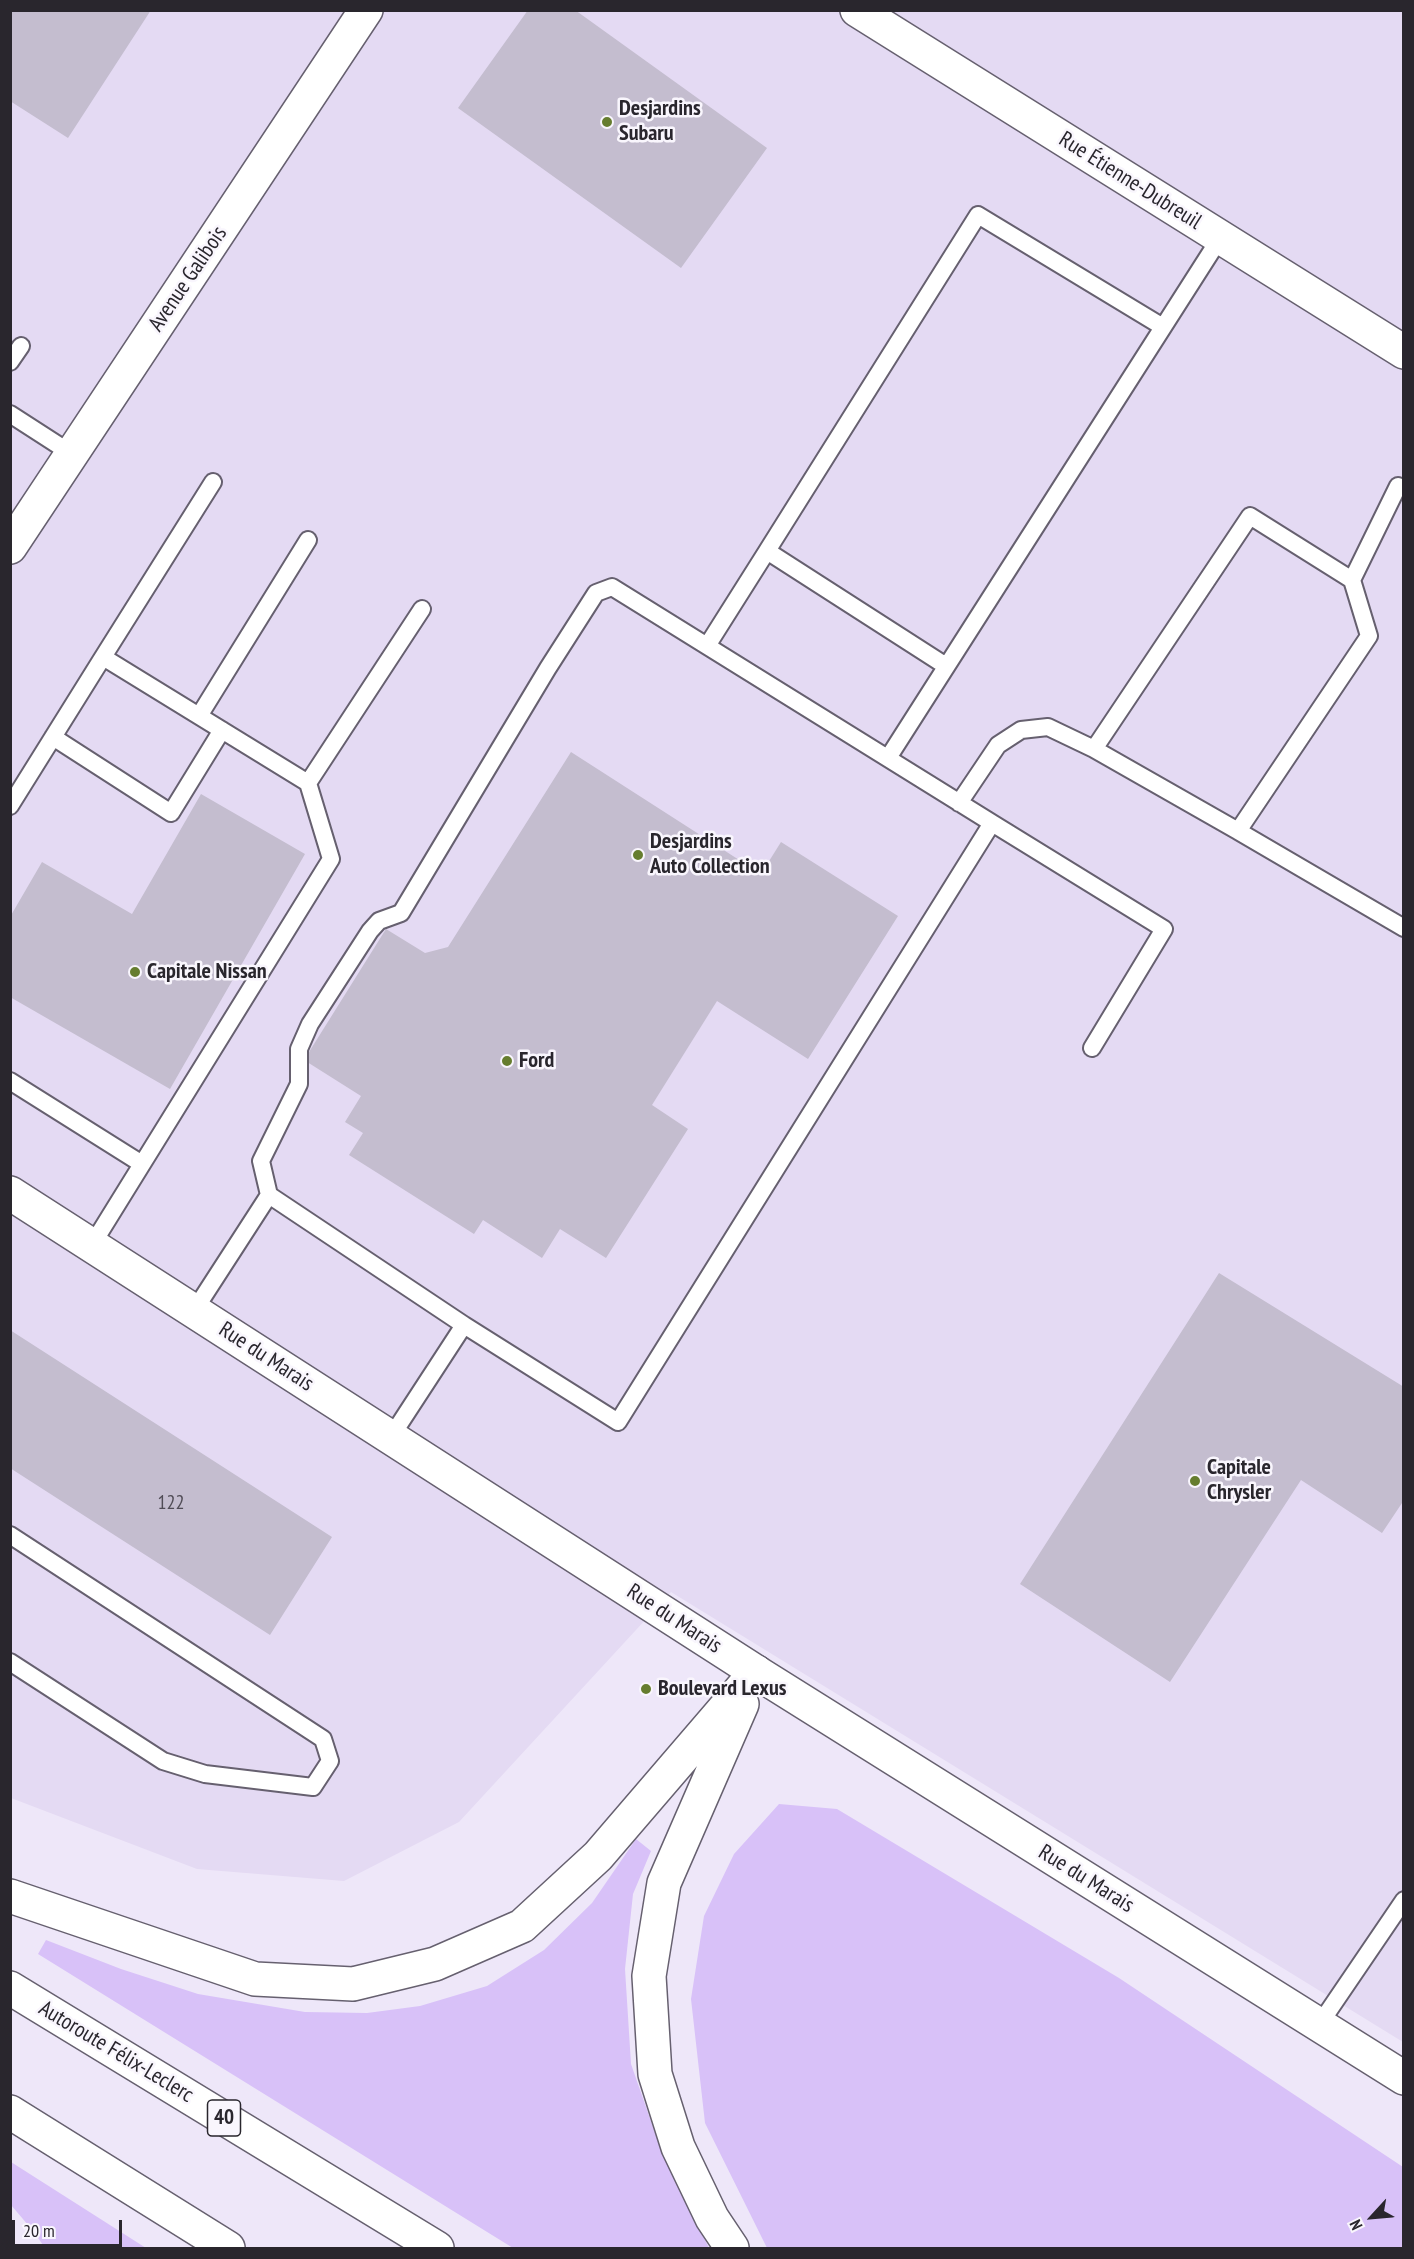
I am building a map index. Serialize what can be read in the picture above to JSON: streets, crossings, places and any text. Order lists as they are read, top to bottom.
{
  "streets": {
    "main road": [
      "Rue Étienne-Dubreuil",
      "Avenue Galibois",
      "Rue du Marais",
      "Autoroute Félix-Leclerc",
      "40"
    ]
  },
  "places": [
    "Desjardins Subaru",
    "Desjardins Auto Collection",
    "Capitale Nissan",
    "Ford",
    "Capitale Chrysler",
    "Boulevard Lexus"
  ],
  "house_numbers": ["122"],
  "scale_bar": "20 m",
  "north": "bottom left"
}
